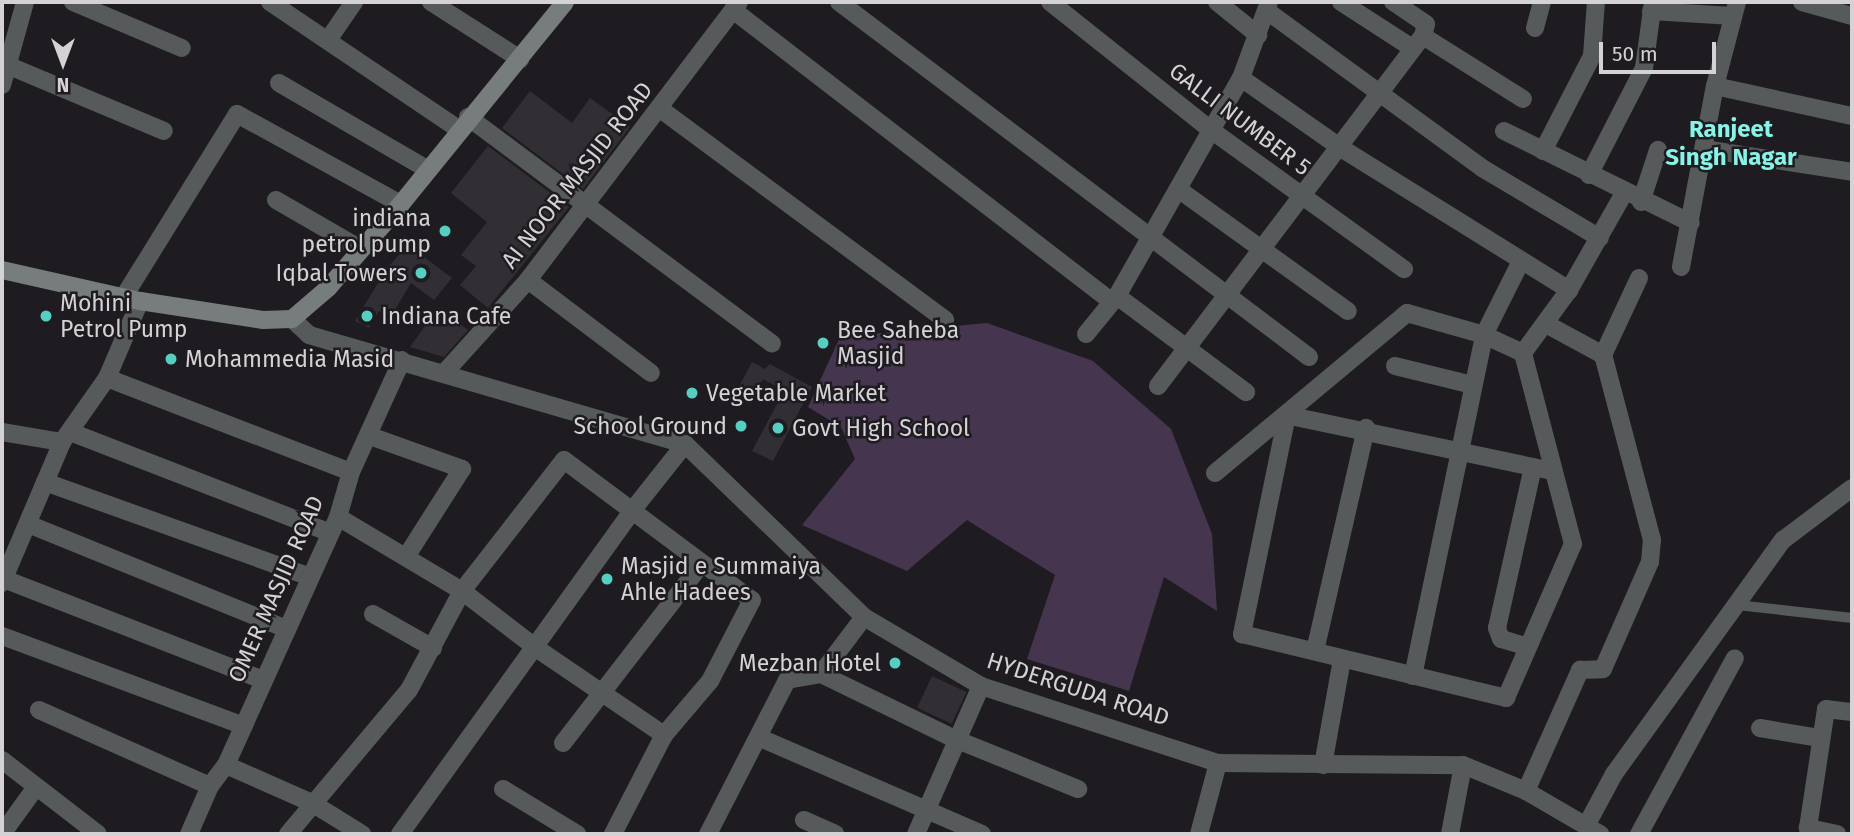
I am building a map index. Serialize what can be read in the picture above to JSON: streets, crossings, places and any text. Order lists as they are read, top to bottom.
{
  "streets": {
    "street": [
      "GALLI NUMBER 5",
      "AI NOOR MASJID ROAD",
      "OMER MASJID ROAD",
      "HYDERGUDA ROAD"
    ]
  },
  "crossings": [
    ["AI NOOR MASJID ROAD", "HYDERGUDA ROAD"],
    ["OMER MASJID ROAD", "HYDERGUDA ROAD"]
  ],
  "districts": ["Ranjeet Singh Nagar"],
  "places": [
    "indiana petrol pump",
    "Iqbal Towers",
    "Mohini Petrol Pump",
    "Indiana Cafe",
    "Bee Saheba Masjid",
    "Mohammedia Masid",
    "Vegetable Market",
    "School Ground",
    "Govt High School",
    "Masjid e Summaiya Ahle Hadees",
    "Mezban Hotel"
  ],
  "scale_bar": "50 m",
  "north": "bottom"
}
